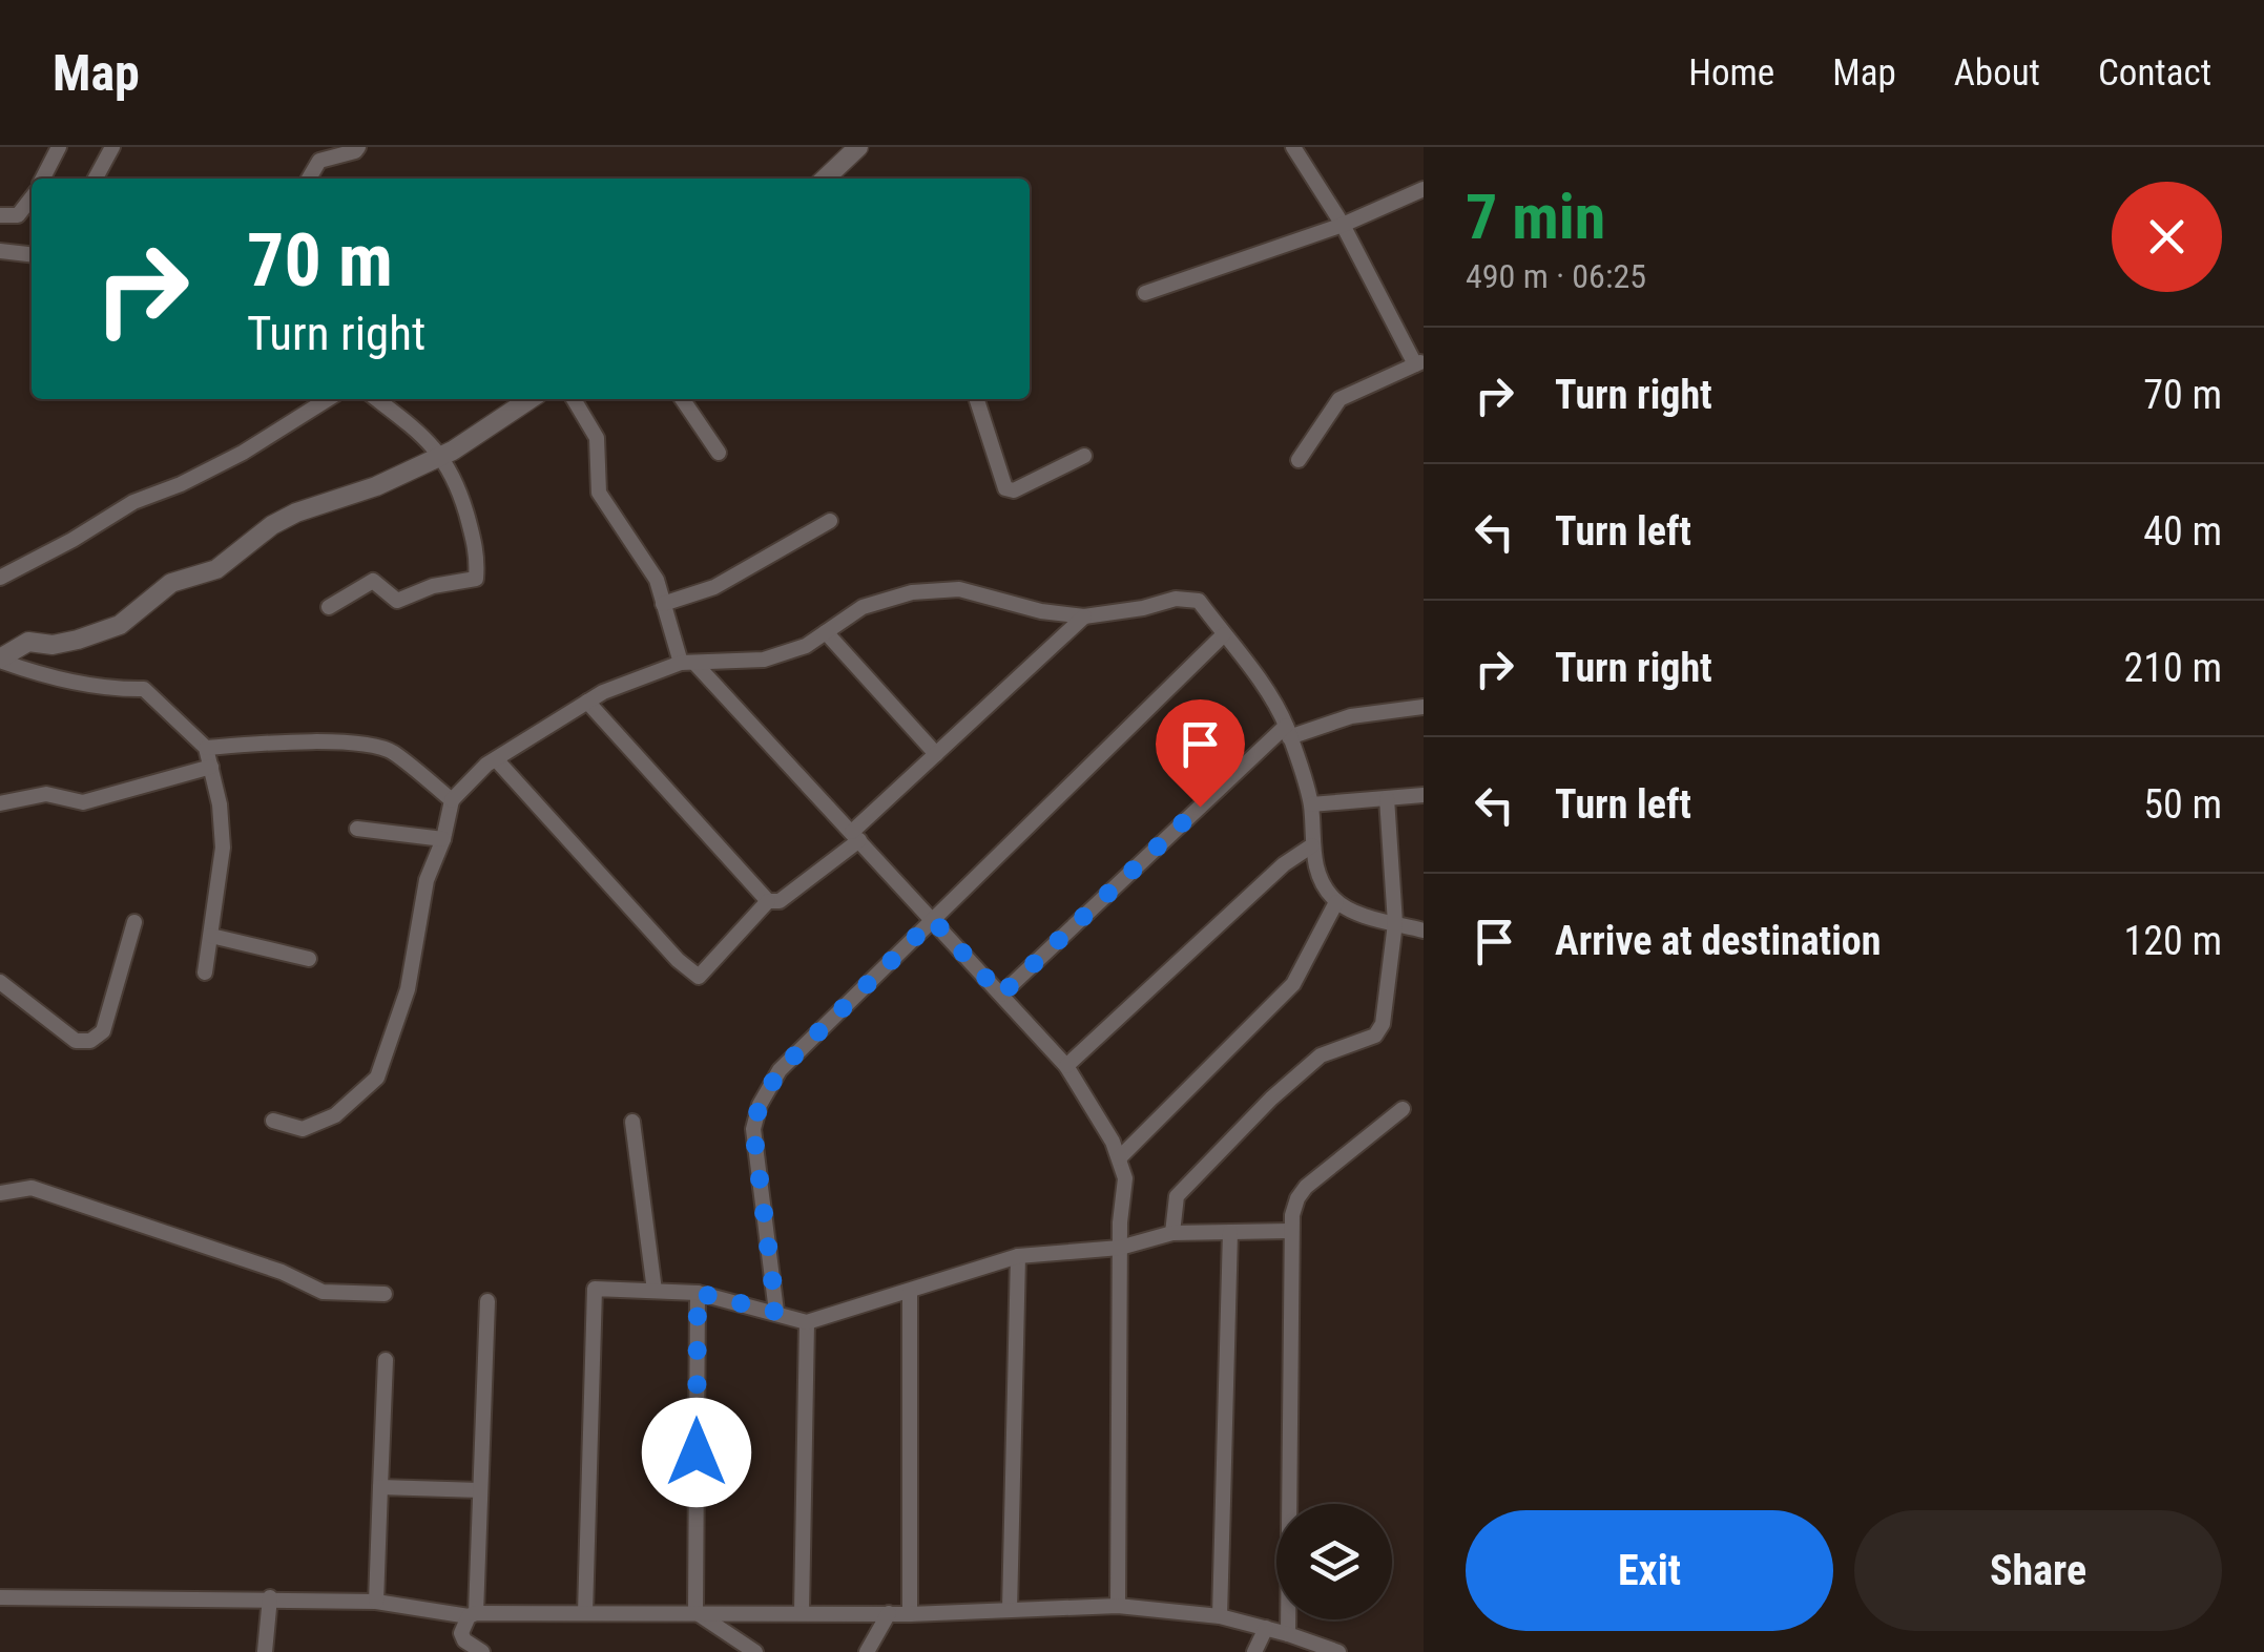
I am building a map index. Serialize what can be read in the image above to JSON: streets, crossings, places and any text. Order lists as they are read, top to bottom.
{
  "page": {
    "header": "Map",
    "nav": [
      "Home",
      "Map",
      "About",
      "Contact"
    ],
    "heading": ["7 min", "490 m · 06:25"],
    "turn": ["70 m", "Turn right"],
    "list": [
      {
        "name": "Turn right",
        "value": "70 m"
      },
      {
        "name": "Turn left",
        "value": "40 m"
      },
      {
        "name": "Turn right",
        "value": "210 m"
      },
      {
        "name": "Turn left",
        "value": "50 m"
      },
      {
        "name": "Arrive at destination",
        "value": "120 m"
      }
    ],
    "buttons": ["Exit", "Share"]
  }
}
